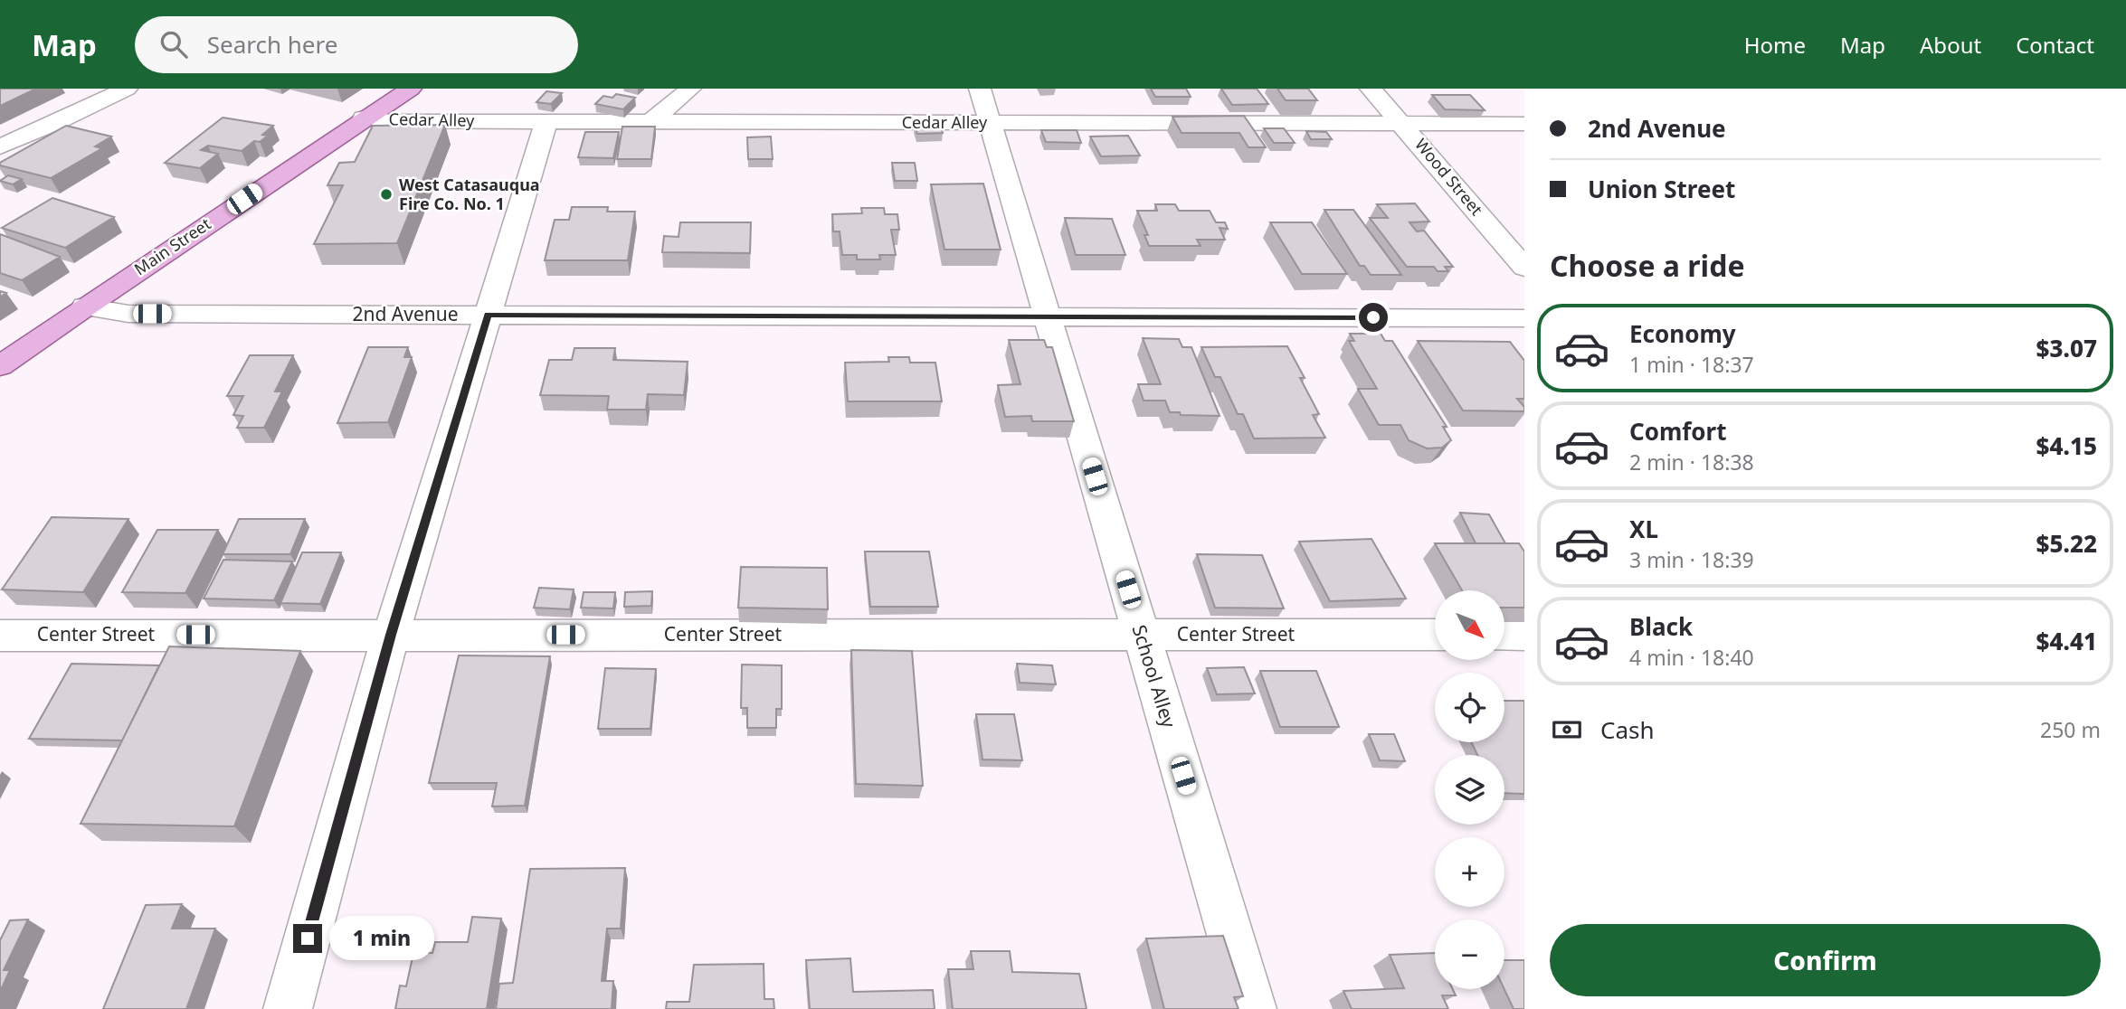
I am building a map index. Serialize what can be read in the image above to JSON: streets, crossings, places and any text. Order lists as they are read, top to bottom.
{
  "streets": {
    "main road": ["Main Street"],
    "street": [
      "Cedar Alley",
      "Wood Street",
      "2nd Avenue",
      "Center Street",
      "School Alley"
    ]
  },
  "crossings": [
    ["Cedar Alley", "Wood Street"],
    ["Cedar Alley", "Main Street"],
    ["Cedar Alley", "School Alley"],
    ["Main Street", "2nd Avenue"],
    ["2nd Avenue", "School Alley"],
    ["Center Street", "School Alley"]
  ],
  "places": ["West Catasauqua Fire Co. No. 1"],
  "north": "bottom right",
  "page": {
    "header": "Map",
    "search": "Search here",
    "nav": [
      "Home",
      "Map",
      "About",
      "Contact"
    ],
    "banner": ["2nd Avenue", "Union Street"],
    "heading": "Choose a ride",
    "list": [
      {
        "name": "Economy",
        "note": "1 min · 18:37",
        "value": "$3.07"
      },
      {
        "name": "Comfort",
        "note": "2 min · 18:38",
        "value": "$4.15"
      },
      {
        "name": "XL",
        "note": "3 min · 18:39",
        "value": "$5.22"
      },
      {
        "name": "Black",
        "note": "4 min · 18:40",
        "value": "$4.41"
      }
    ],
    "map_buttons": ["+", "−"],
    "pay": ["Cash", "250 m"],
    "buttons": "Confirm",
    "bubble": "1 min"
  }
}
